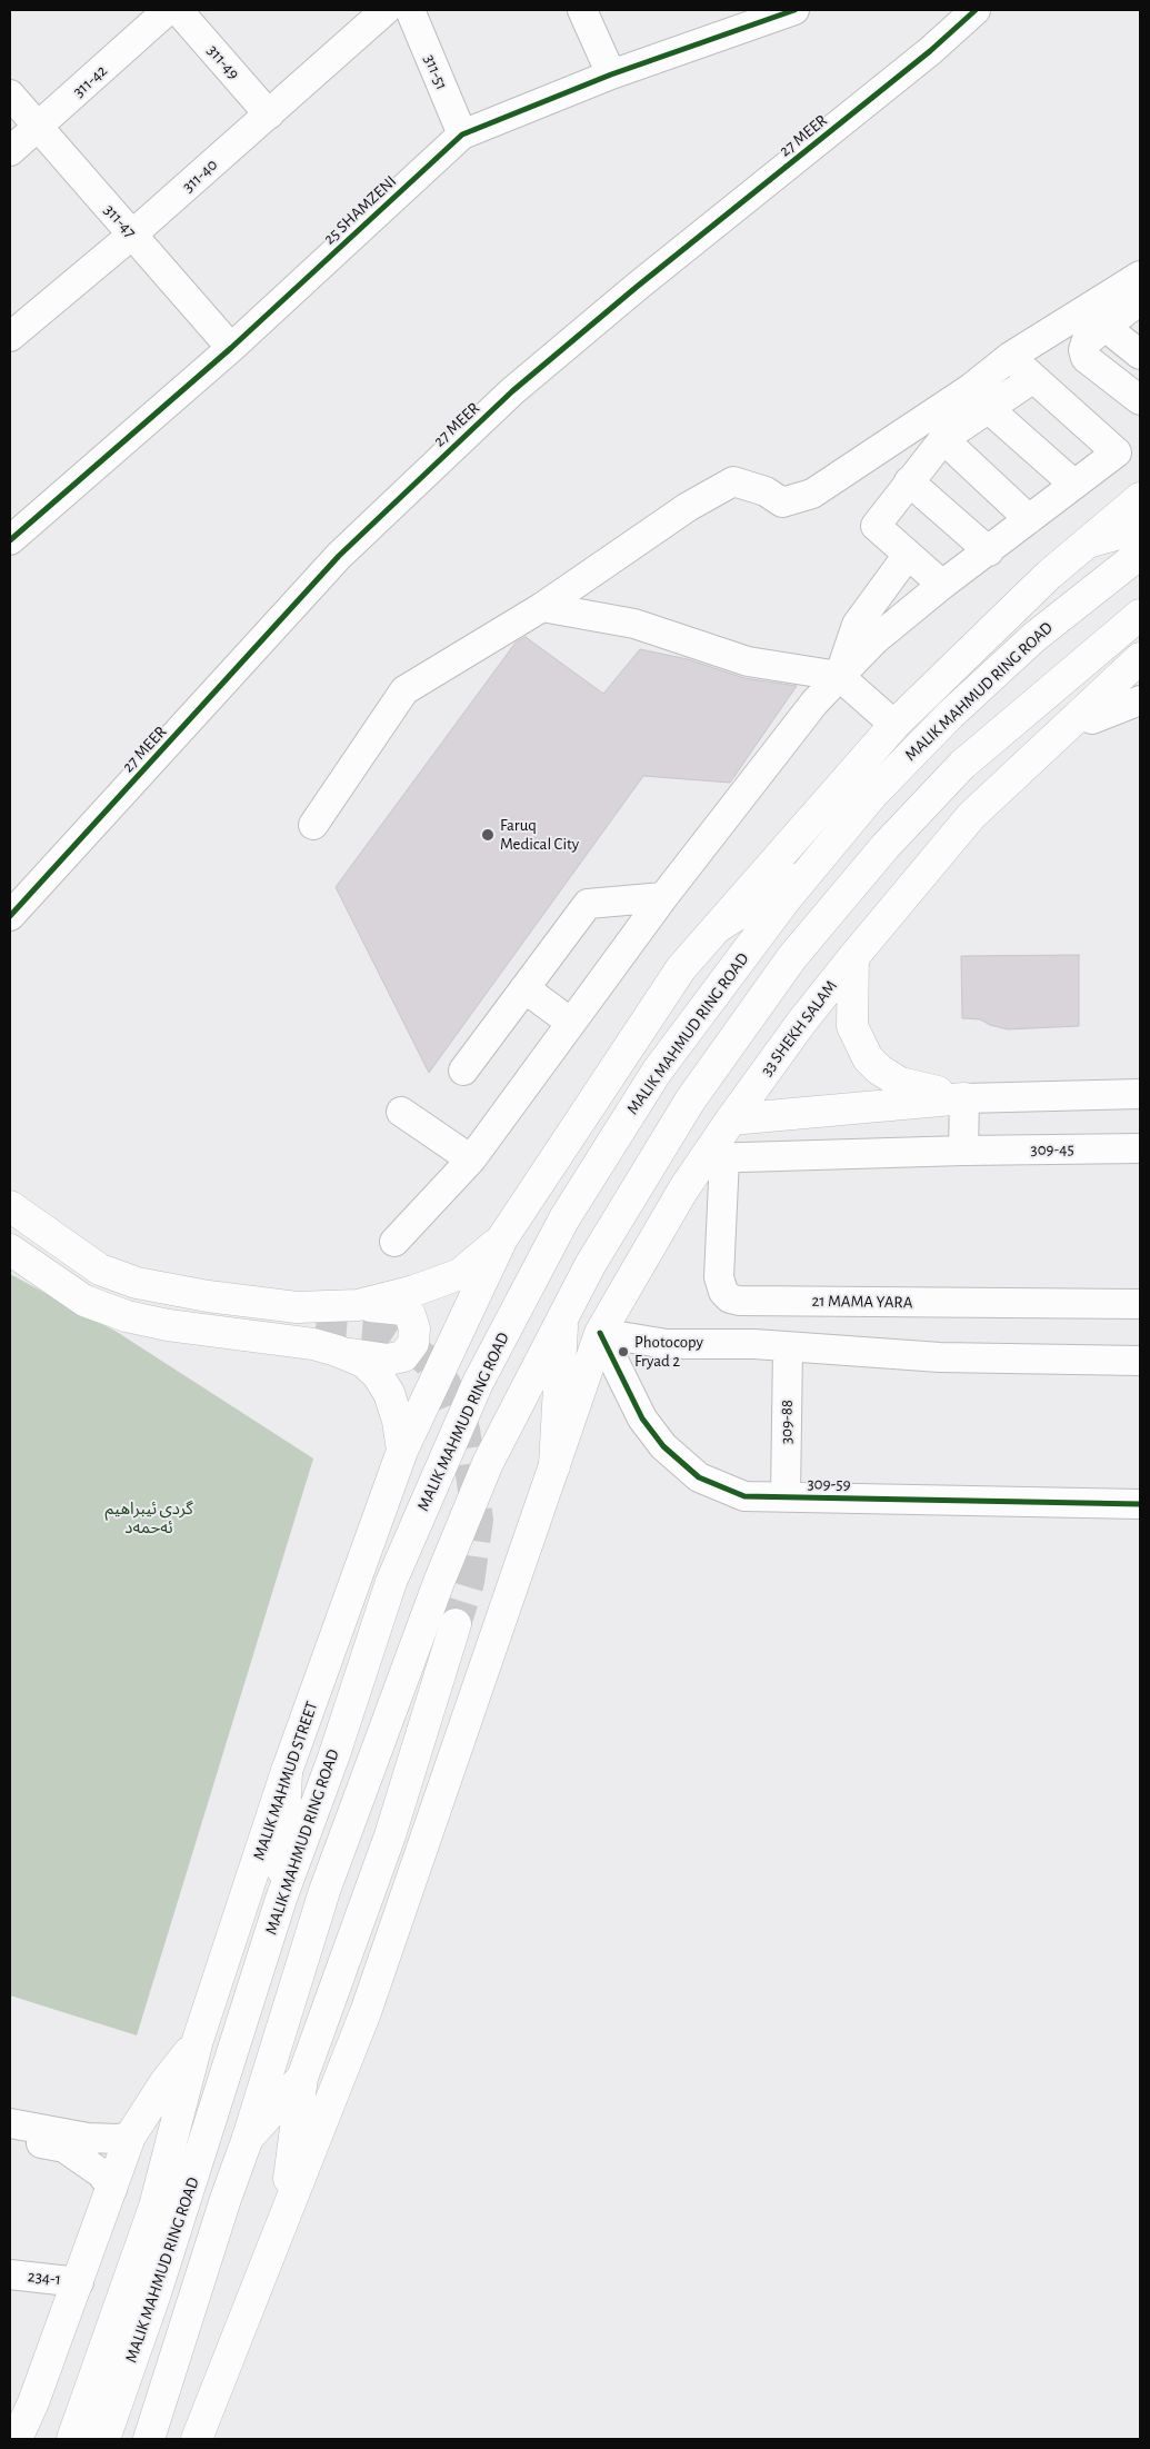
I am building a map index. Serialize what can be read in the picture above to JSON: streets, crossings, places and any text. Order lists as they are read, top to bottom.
{
  "streets": {
    "main road": ["MALIK MAHMUD RING ROAD", "33 SHEKH SALAM", "MALIK MAHMUD STREET"],
    "street": [
      "311-49",
      "311-51",
      "311-42",
      "27 MEER",
      "311-40",
      "25 SHAMZENI",
      "311-47",
      "309-45",
      "21 MAMA YARA",
      "309-88",
      "309-59",
      "234-1"
    ]
  },
  "crossings": [
    ["311-49", "311-40"],
    ["311-51", "25 SHAMZENI"],
    ["311-42", "311-47"],
    ["311-40", "311-47"],
    ["25 SHAMZENI", "311-47"],
    ["33 SHEKH SALAM", "309-45"],
    ["33 SHEKH SALAM", "21 MAMA YARA"],
    ["33 SHEKH SALAM", "309-59"],
    ["309-45", "21 MAMA YARA"],
    ["309-88", "309-59"]
  ],
  "parks": ["گردی ئیبراھیم ئەحمەد"],
  "places": ["Faruq Medical City", "Photocopy Fryad 2"]
}
